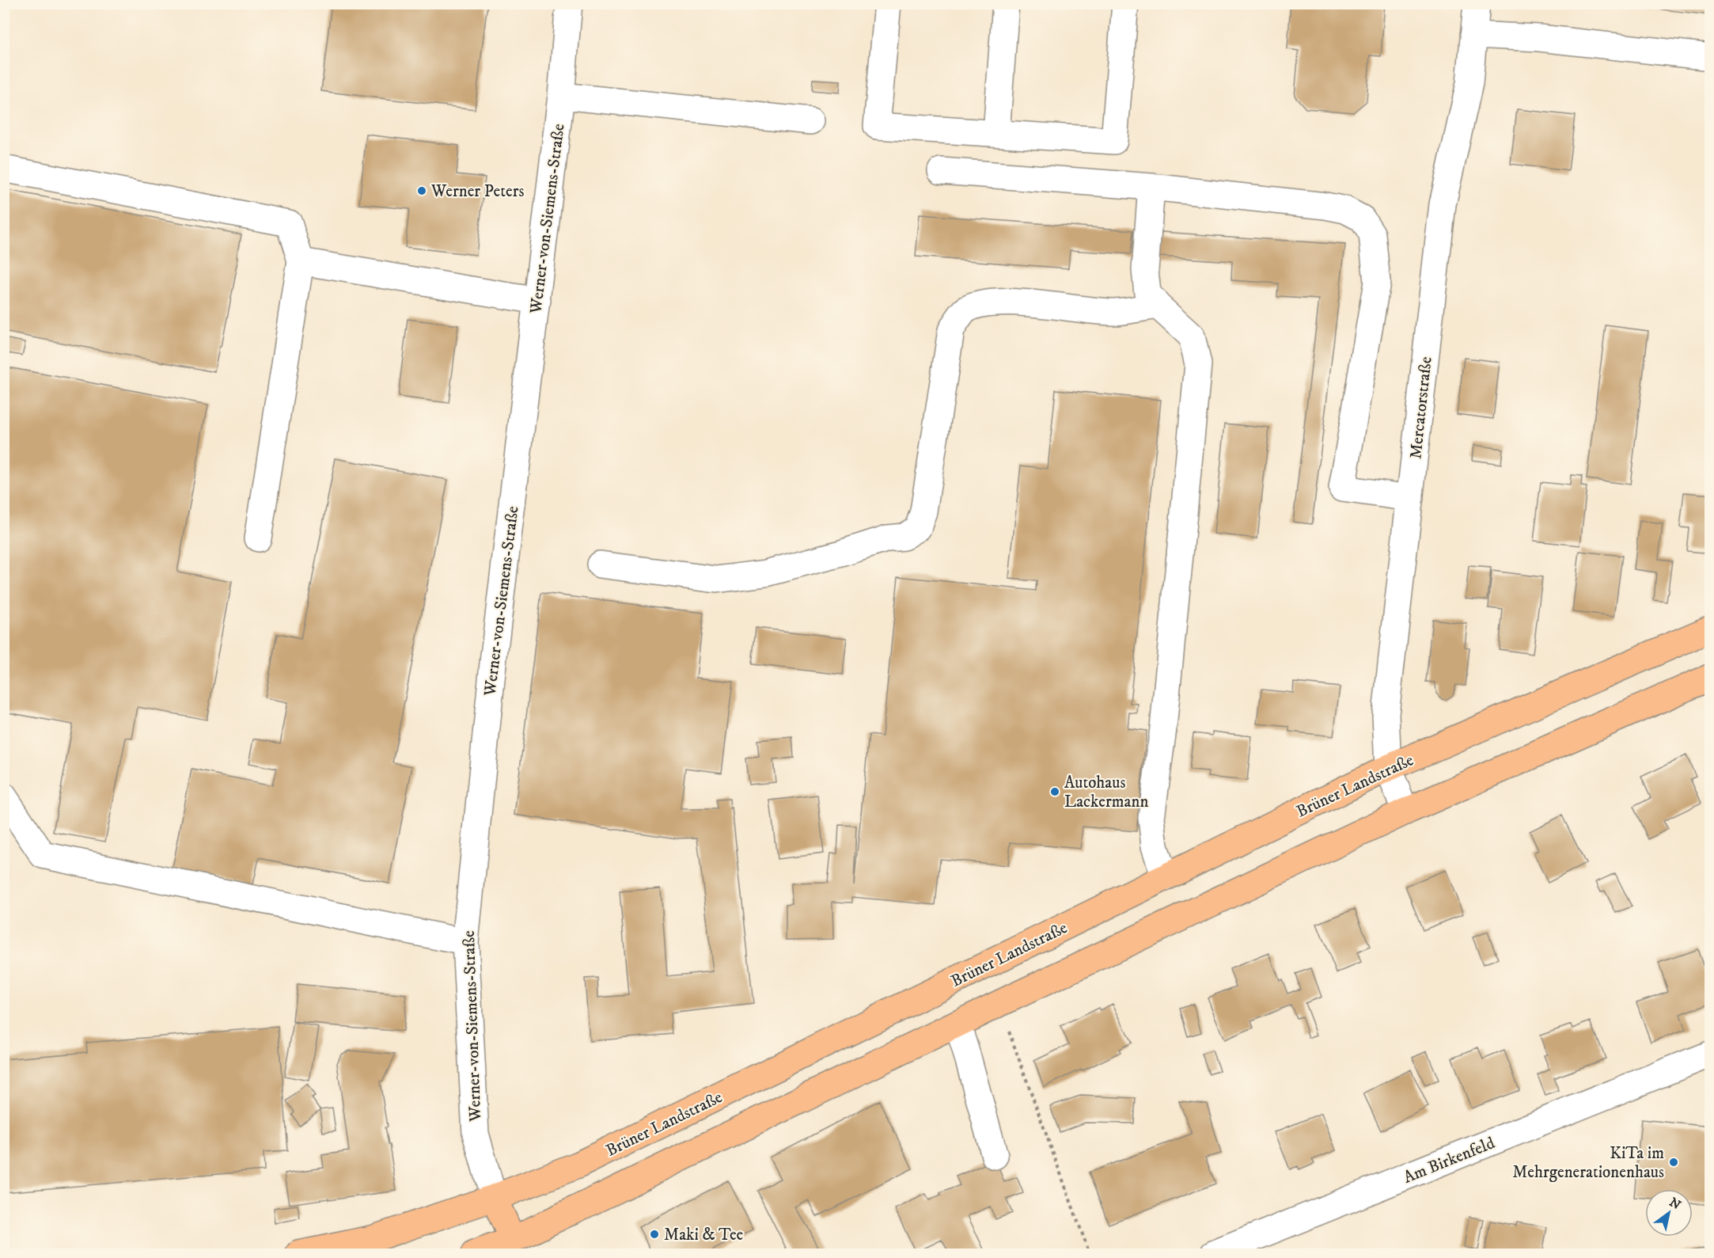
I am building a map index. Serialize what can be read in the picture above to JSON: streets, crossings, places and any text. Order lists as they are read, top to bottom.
{
  "streets": {
    "main road": ["Brüner Landstraße"],
    "street": ["Werner-von-Siemens-Straße", "Mercatorstraße", "Am Birkenfeld"]
  },
  "crossings": [
    ["Werner-von-Siemens-Straße", "Brüner Landstraße"],
    ["Mercatorstraße", "Brüner Landstraße"]
  ],
  "places": [
    "Werner Peters",
    "Autohaus Lackermann",
    "KiTa im Mehrgenerationenhaus",
    "Maki & Tee"
  ],
  "north": "top right"
}
